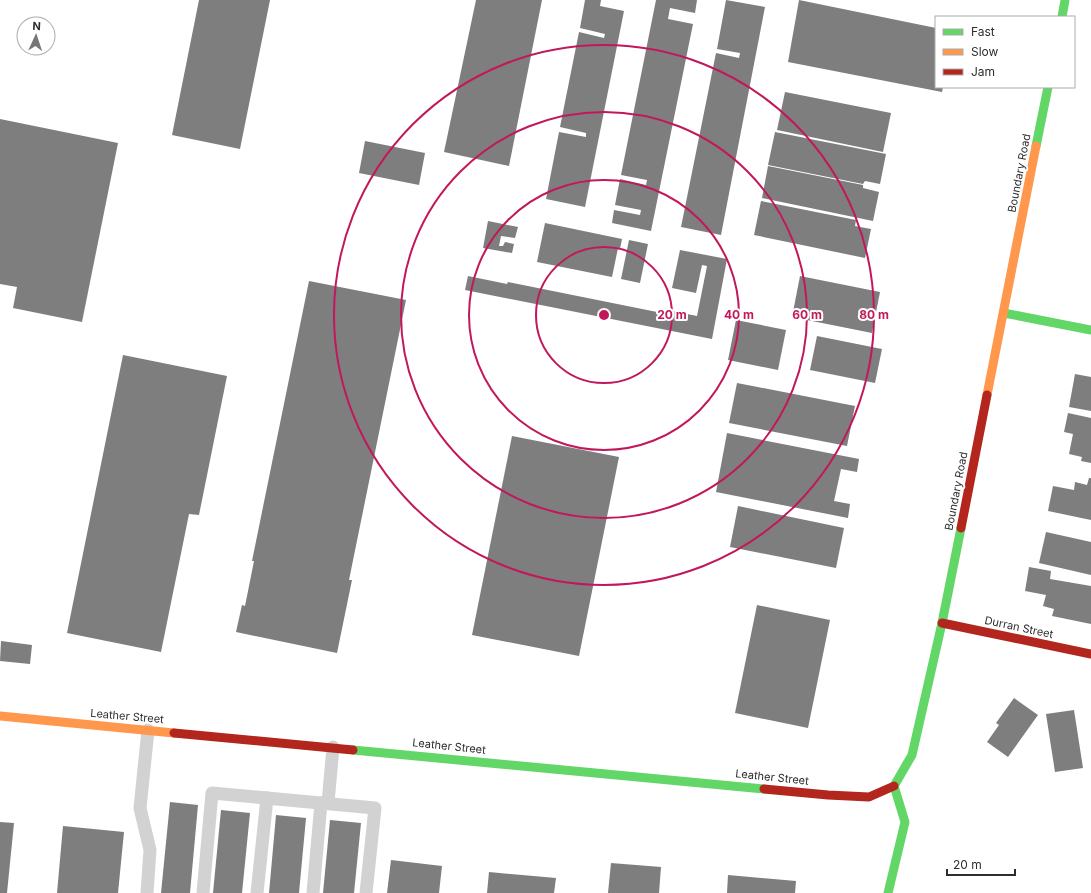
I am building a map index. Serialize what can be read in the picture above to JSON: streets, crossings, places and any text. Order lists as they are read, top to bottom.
{
  "streets": {
    "street": ["Boundary Road", "Durran Street", "Leather Street"]
  },
  "crossings": [
    ["Boundary Road", "Durran Street"],
    ["Boundary Road", "Leather Street"]
  ],
  "legend": ["Fast", "Slow", "Jam"],
  "scale_bar": "20 m",
  "north": "top",
  "rings": [
    "20 m",
    "40 m",
    "60 m",
    "80 m"
  ]
}
